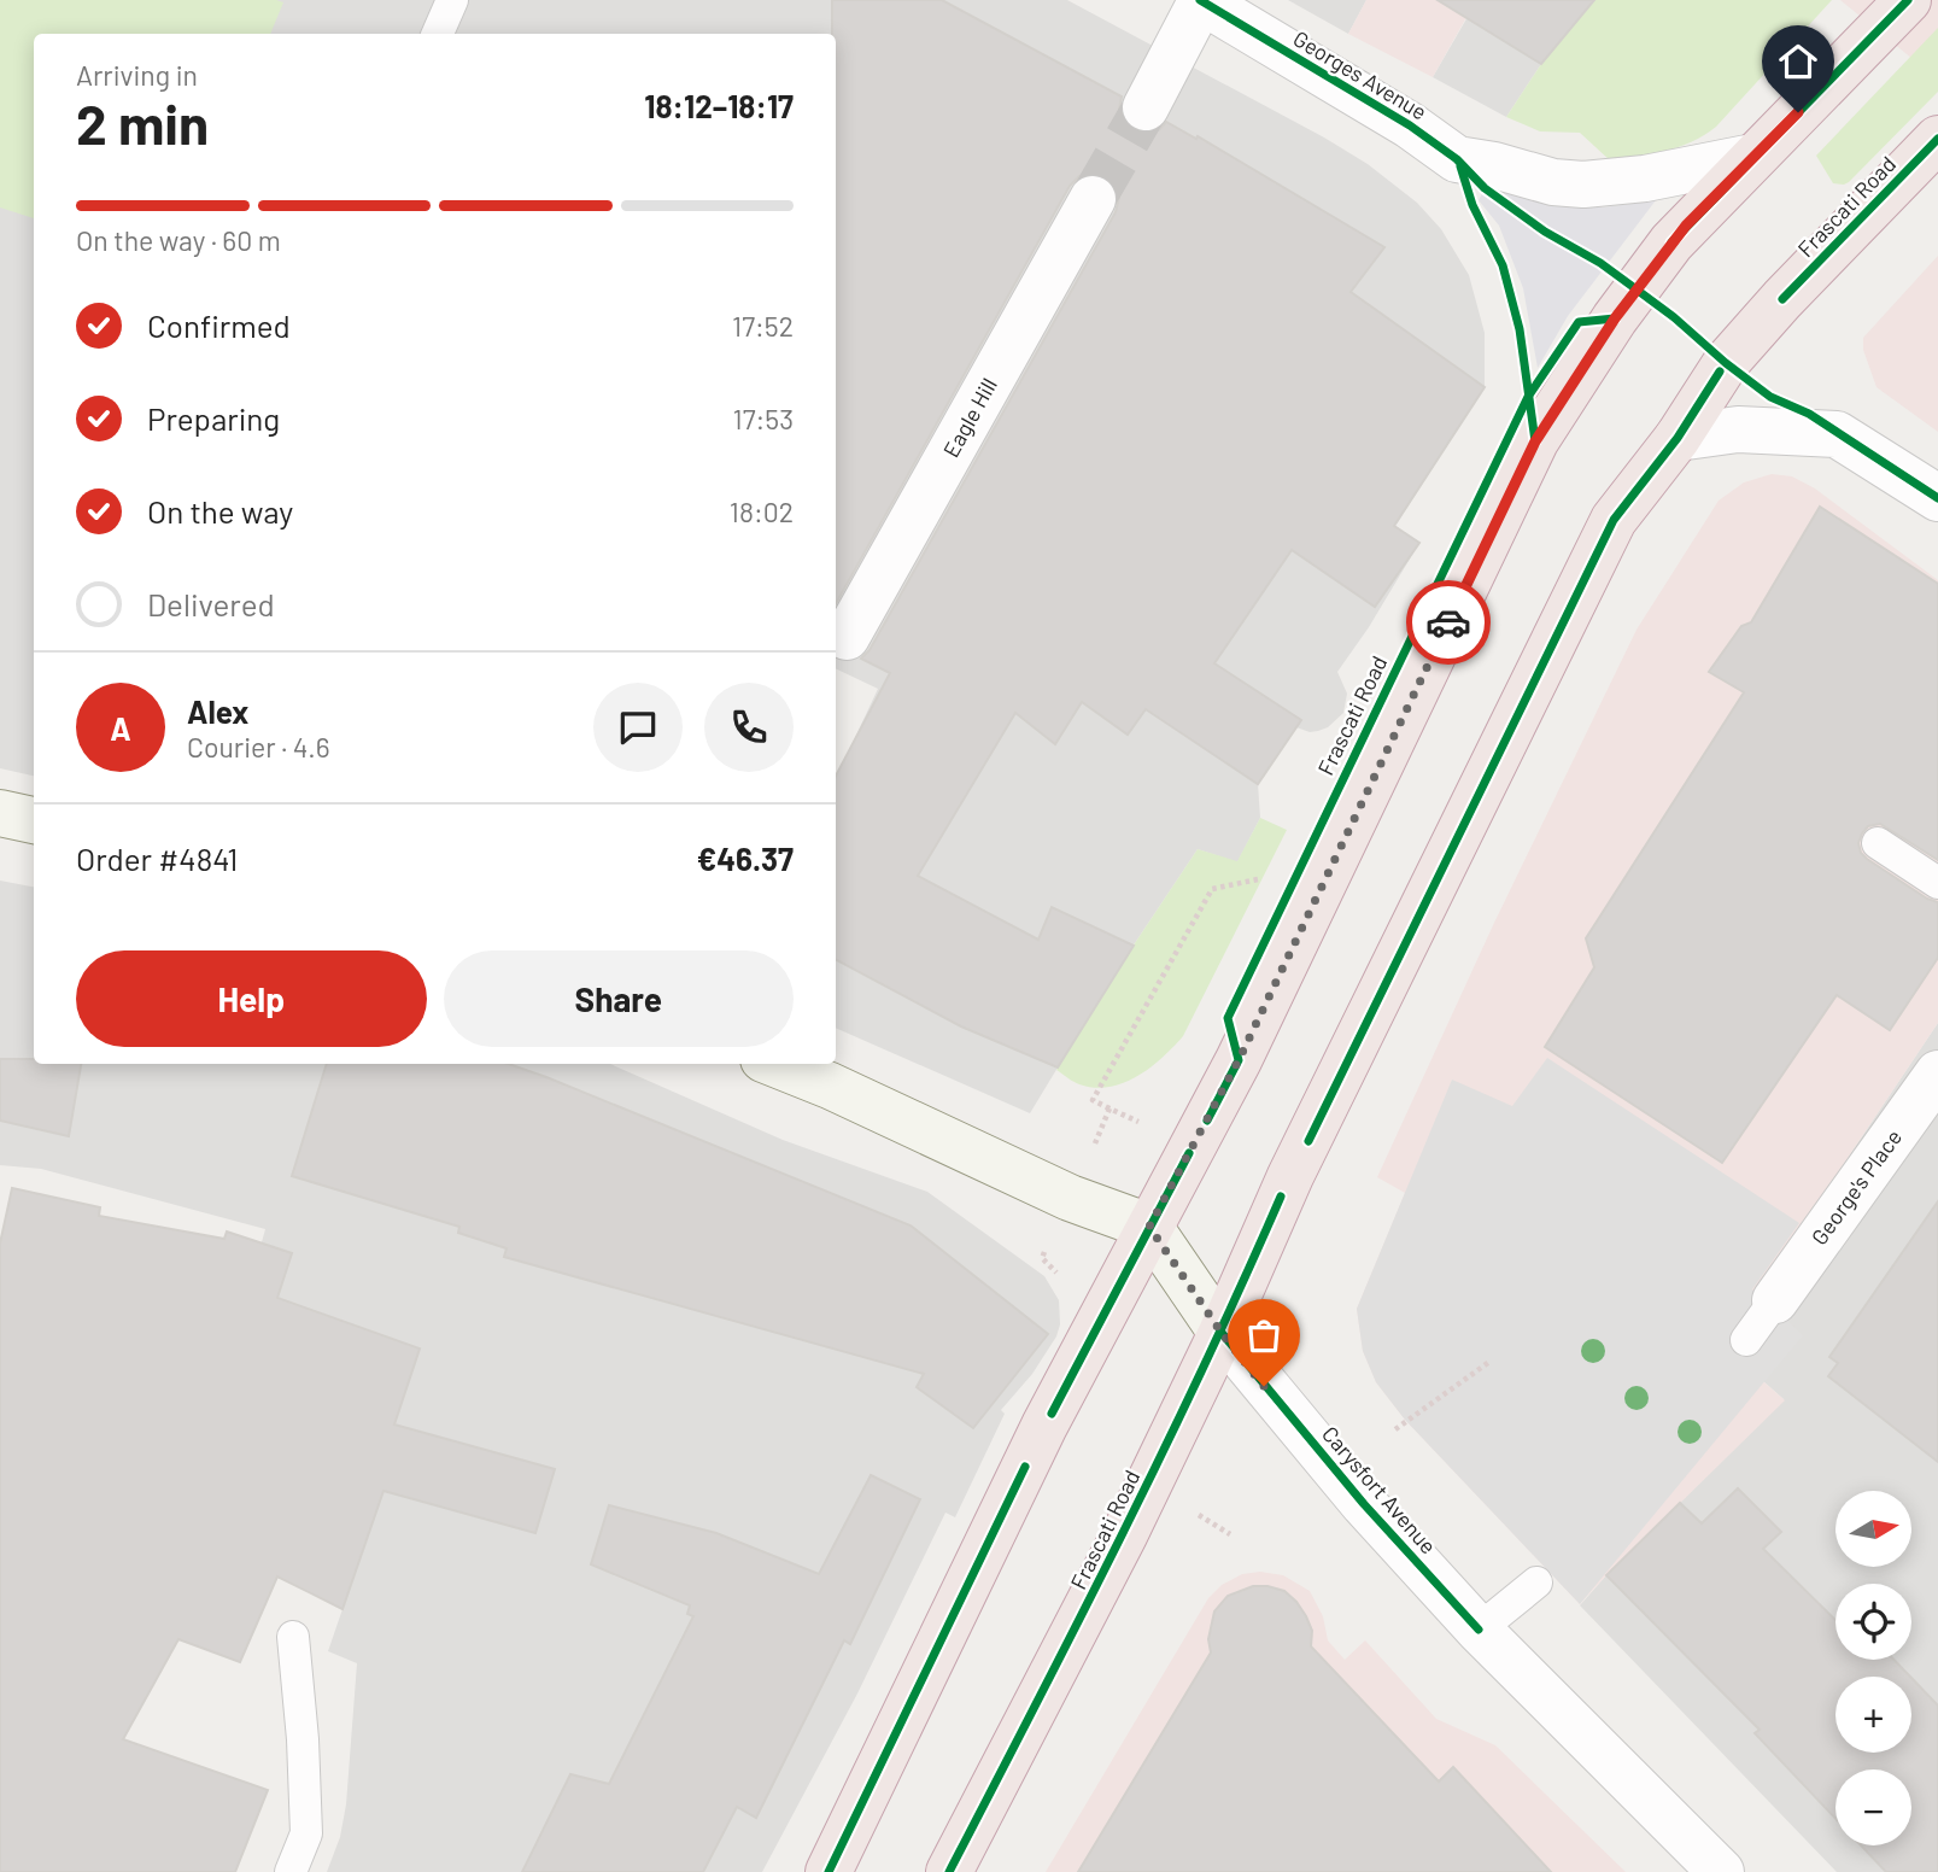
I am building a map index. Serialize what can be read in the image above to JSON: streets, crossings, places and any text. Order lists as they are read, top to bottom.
{
  "streets": {
    "highway": ["Frascati Road"],
    "main road": ["Carysfort Avenue"],
    "street": ["Georges Avenue", "Eagle Hill", "George's Place"]
  },
  "crossings": [
    ["Frascati Road", "Carysfort Avenue"]
  ],
  "north": "right",
  "page": {
    "heading": ["2 min", "Arriving in", "18:12–18:17"],
    "panel": [
      "Alex",
      "Courier · 4.6",
      "Order #4841",
      "€46.37"
    ],
    "bar": "On the way · 60 m",
    "list": [
      ["Confirmed", "17:52"],
      ["Preparing", "17:53"],
      ["On the way", "18:02"],
      "Delivered"
    ],
    "round": "A",
    "buttons": ["Help", "Share"],
    "map_buttons": ["+", "−"]
  }
}
